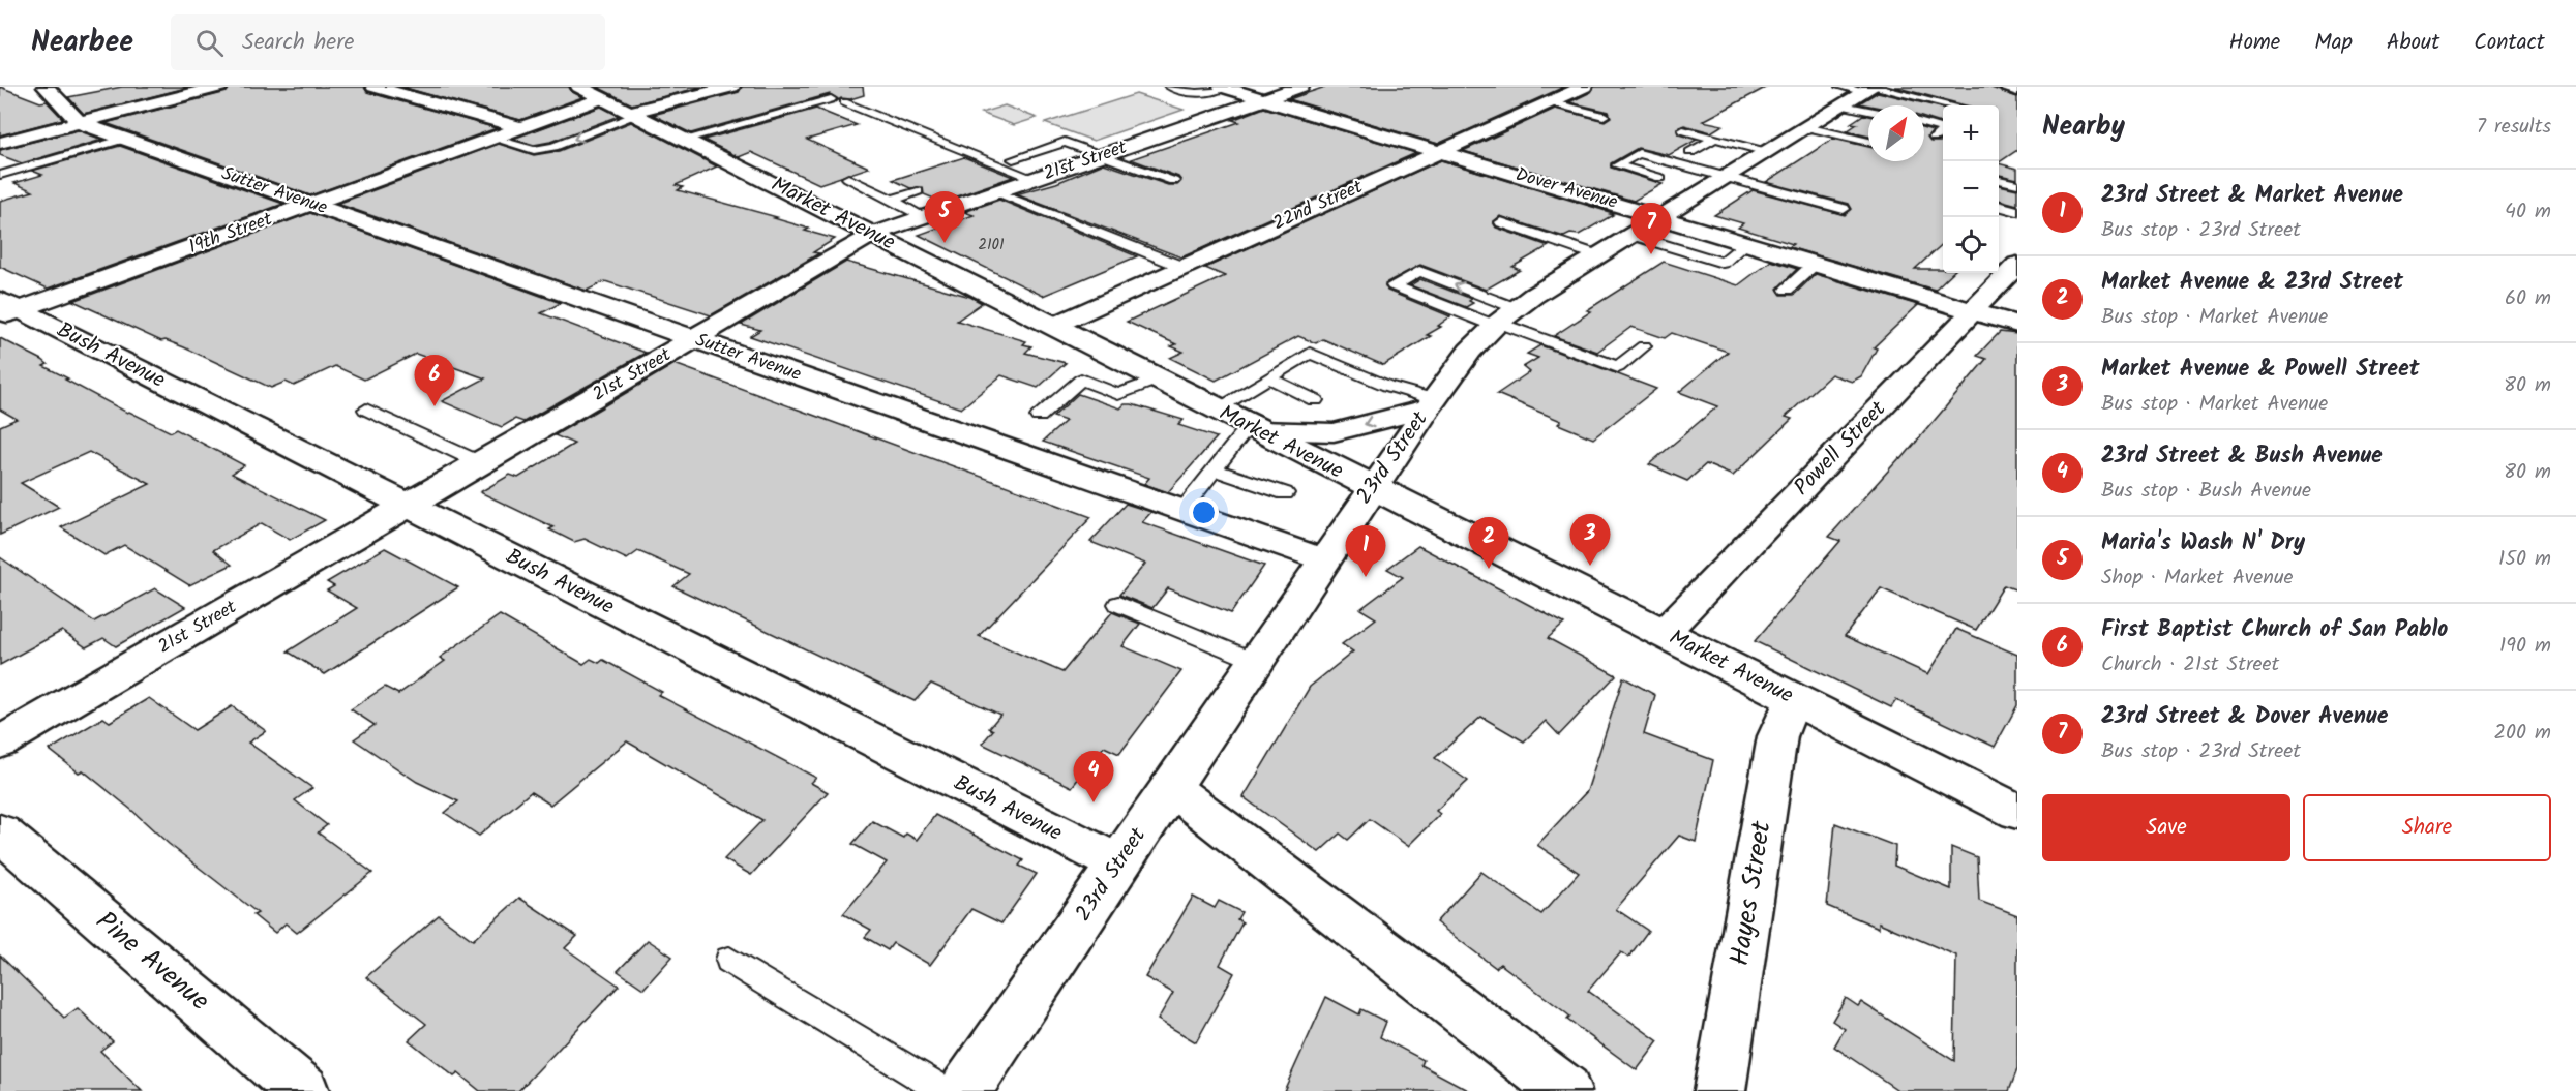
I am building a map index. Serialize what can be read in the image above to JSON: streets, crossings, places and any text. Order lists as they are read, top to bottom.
{
  "streets": {
    "street": [
      "21st Street",
      "Dover Avenue",
      "Sutter Avenue",
      "22nd Street",
      "Market Avenue",
      "19th Street",
      "Bush Avenue",
      "Powell Street",
      "23rd Street",
      "Hayes Street",
      "Pine Avenue"
    ]
  },
  "crossings": [
    ["21st Street", "Dover Avenue"],
    ["21st Street", "Sutter Avenue"],
    ["21st Street", "Market Avenue"],
    ["21st Street", "Bush Avenue"],
    ["Dover Avenue", "22nd Street"],
    ["Dover Avenue", "Powell Street"],
    ["Dover Avenue", "23rd Street"],
    ["Sutter Avenue", "19th Street"],
    ["Sutter Avenue", "23rd Street"],
    ["22nd Street", "Market Avenue"],
    ["Market Avenue", "19th Street"],
    ["Market Avenue", "Powell Street"],
    ["Market Avenue", "23rd Street"],
    ["Market Avenue", "Hayes Street"],
    ["19th Street", "Bush Avenue"],
    ["Bush Avenue", "23rd Street"]
  ],
  "house_numbers": ["2101"],
  "north": "top right",
  "page": {
    "header": "Nearbee",
    "search": "Search here",
    "nav": [
      "Home",
      "Map",
      "About",
      "Contact"
    ],
    "heading": ["Nearby", "7 results"],
    "map_buttons": ["+", "−"],
    "list": [
      {
        "mark": "1",
        "name": "23rd Street & Market Avenue",
        "note": "Bus stop · 23rd Street",
        "value": "40 m"
      },
      {
        "mark": "2",
        "name": "Market Avenue & 23rd Street",
        "note": "Bus stop · Market Avenue",
        "value": "60 m"
      },
      {
        "mark": "3",
        "name": "Market Avenue & Powell Street",
        "note": "Bus stop · Market Avenue",
        "value": "80 m"
      },
      {
        "mark": "4",
        "name": "23rd Street & Bush Avenue",
        "note": "Bus stop · Bush Avenue",
        "value": "80 m"
      },
      {
        "mark": "5",
        "name": "Maria's Wash N' Dry",
        "note": "Shop · Market Avenue",
        "value": "150 m"
      },
      {
        "mark": "6",
        "name": "First Baptist Church of San Pablo",
        "note": "Church · 21st Street",
        "value": "190 m"
      },
      {
        "mark": "7",
        "name": "23rd Street & Dover Avenue",
        "note": "Bus stop · 23rd Street",
        "value": "200 m"
      }
    ],
    "pins": [
      "5",
      "7",
      "6",
      "3",
      "2",
      "1",
      "4"
    ],
    "buttons": ["Save", "Share"]
  }
}
